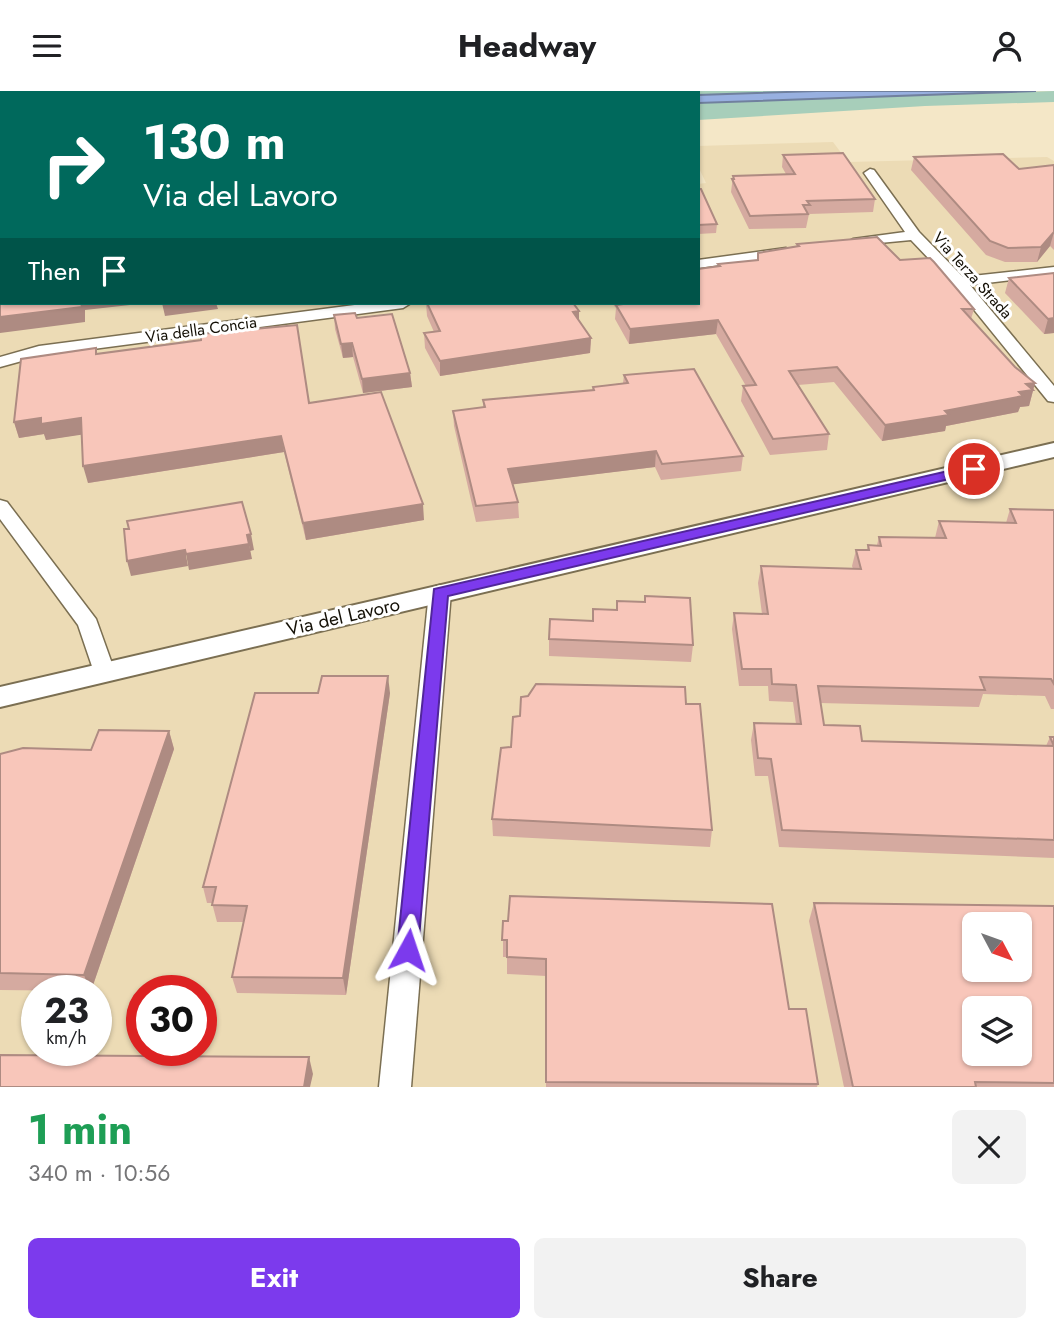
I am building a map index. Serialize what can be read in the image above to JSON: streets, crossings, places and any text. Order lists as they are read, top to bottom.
{
  "streets": {
    "street": ["Via Terza Strada", "Via della Concia", "Via del Lavoro"]
  },
  "north": "bottom right",
  "page": {
    "header": "Headway",
    "turn": ["130 m", "Via del Lavoro"],
    "then": "Then",
    "speed": "23 km/h",
    "limit": "30",
    "heading": ["1 min", "340 m · 10:56"],
    "buttons": ["Exit", "Share"]
  }
}
